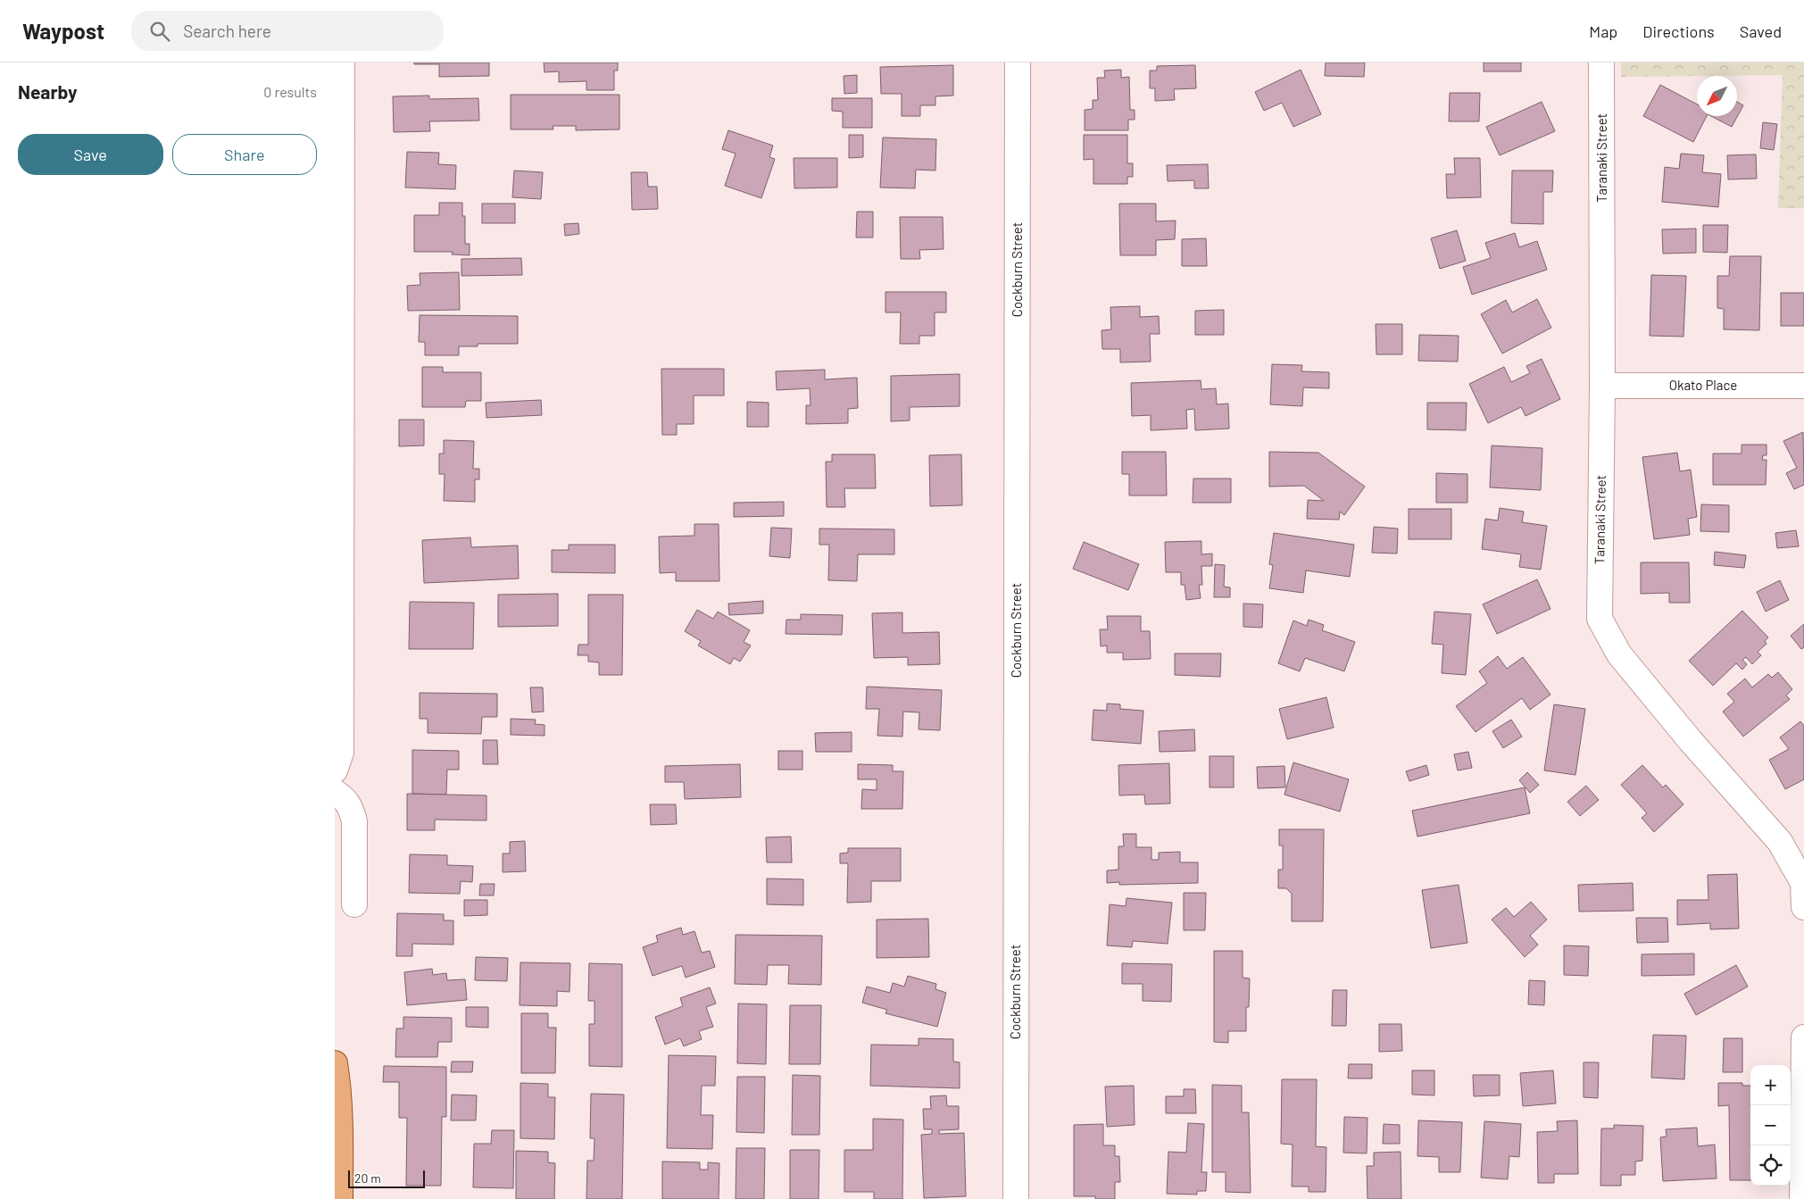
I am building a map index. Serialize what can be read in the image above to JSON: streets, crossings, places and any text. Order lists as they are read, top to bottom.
{
  "streets": {
    "street": ["Taranaki Street", "Cockburn Street", "Okato Place"]
  },
  "crossings": [
    ["Taranaki Street", "Okato Place"]
  ],
  "scale_bar": "20 m",
  "north": "bottom left",
  "page": {
    "header": "Waypost",
    "search": "Search here",
    "nav": ["Map", "Directions", "Saved"],
    "heading": ["Nearby", "0 results"],
    "buttons": ["Save", "Share"],
    "map_buttons": ["+", "−"],
    "scale": "20 m"
  }
}
